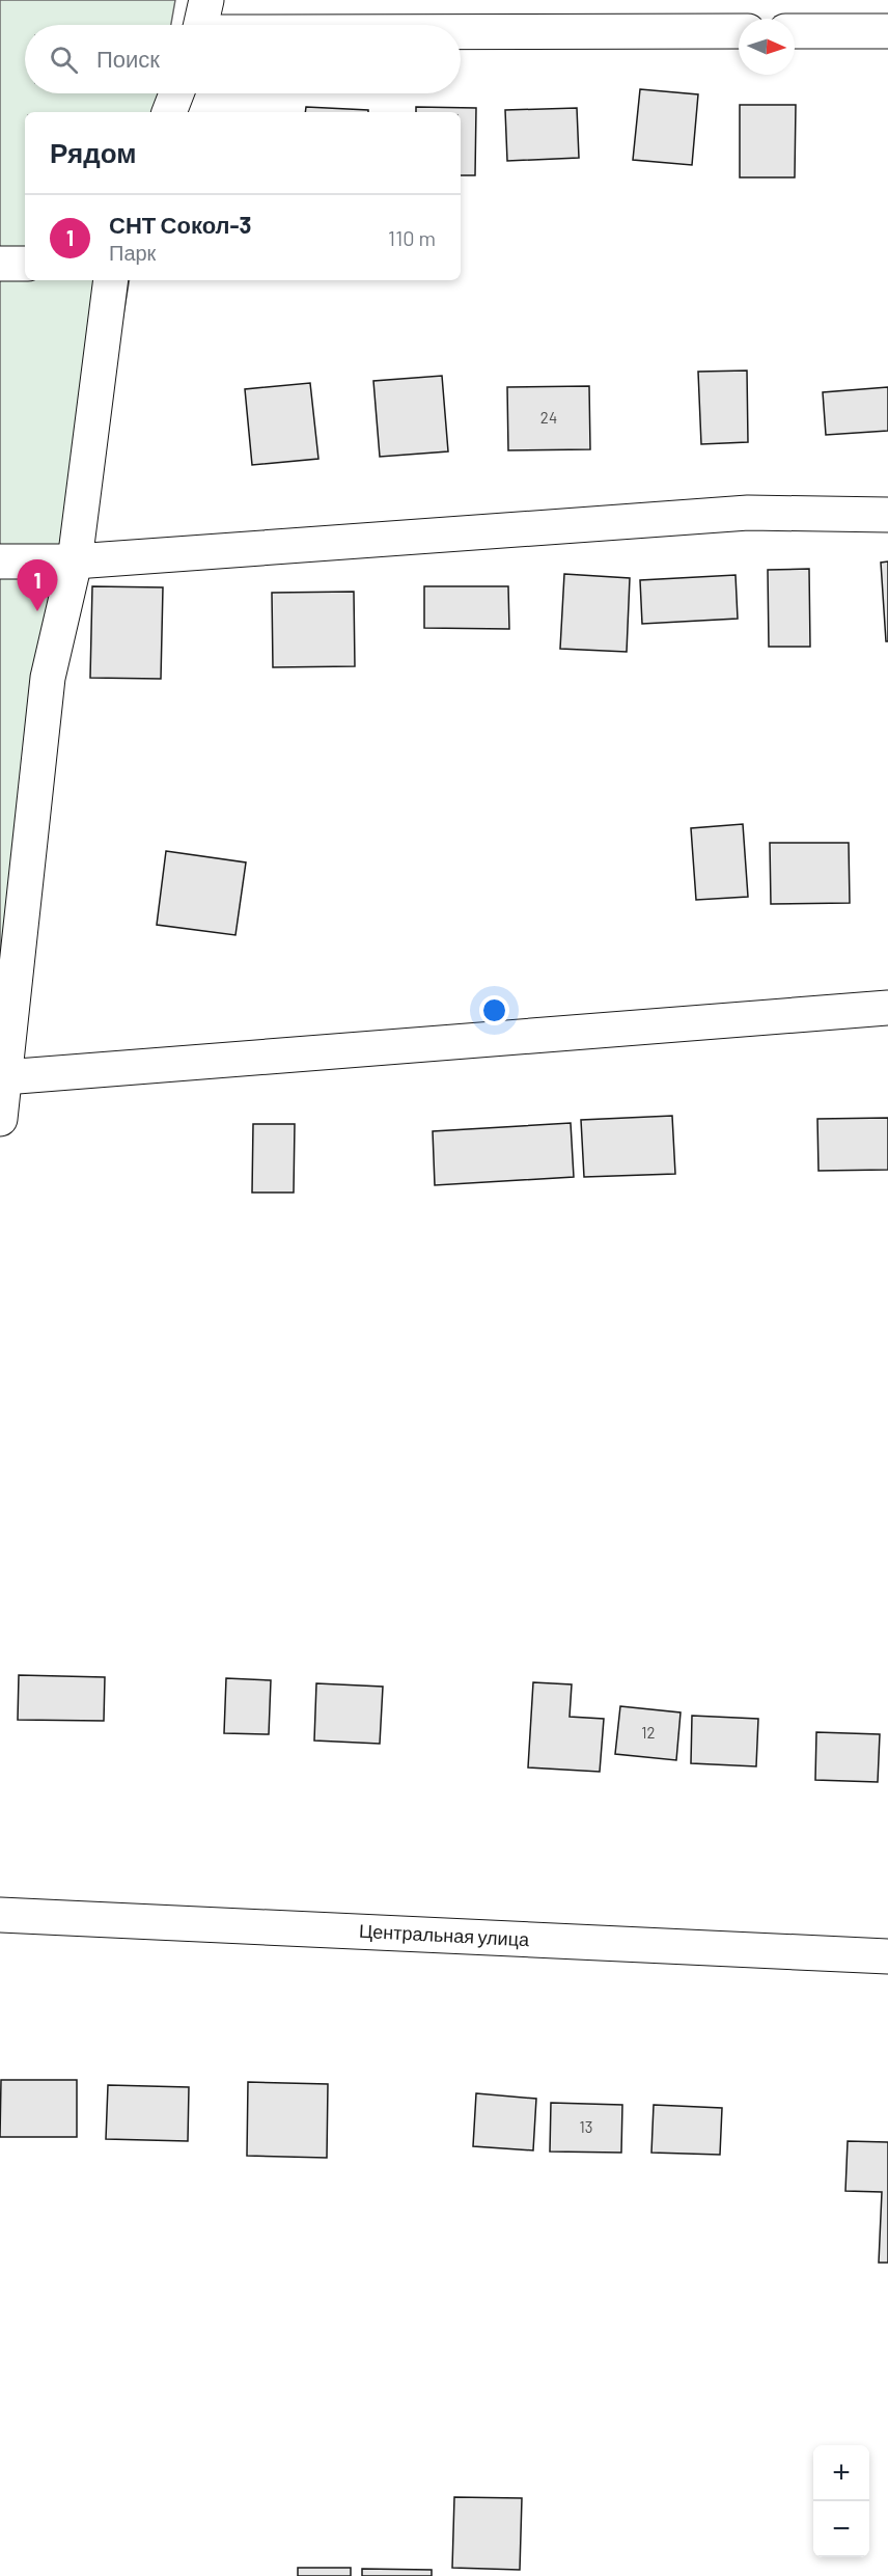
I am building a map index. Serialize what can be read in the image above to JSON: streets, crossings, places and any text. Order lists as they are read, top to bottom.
{
  "streets": {
    "street": ["Центральная улица"]
  },
  "house_numbers": ["24", "12", "13"],
  "north": "right",
  "page": {
    "search": "Поиск",
    "heading": "Рядом",
    "list": [
      {
        "mark": "1",
        "name": "СНТ Сокол-3",
        "note": "Парк",
        "value": "110 m"
      }
    ],
    "pins": "1",
    "map_buttons": ["+", "−"]
  }
}
